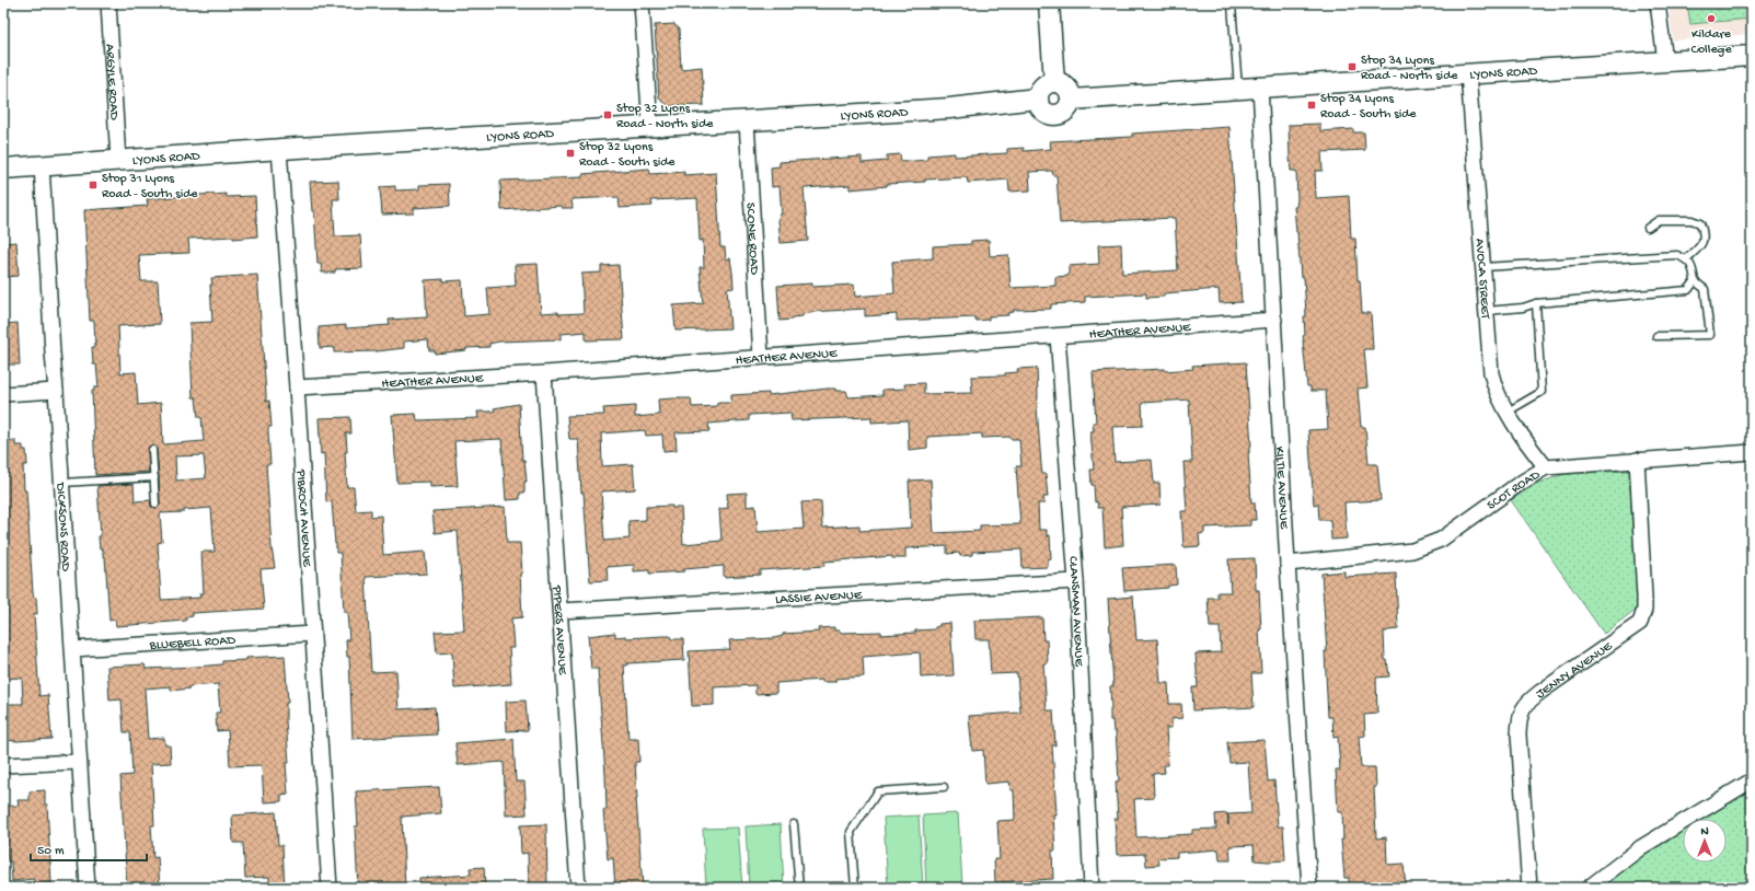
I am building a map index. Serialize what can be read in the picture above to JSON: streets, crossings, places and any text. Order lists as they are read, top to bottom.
{
  "streets": {
    "street": [
      "LYONS ROAD",
      "ARGYLE ROAD",
      "SCONE ROAD",
      "AVOCA STREET",
      "HEATHER AVENUE",
      "KILTIE AVENUE",
      "SCOT ROAD",
      "PIBROCH AVENUE",
      "DICKSONS ROAD",
      "LASSIE AVENUE",
      "CLANSMAN AVENUE",
      "PIPERS AVENUE",
      "BLUEBELL ROAD",
      "JENNY AVENUE"
    ]
  },
  "crossings": [
    ["LYONS ROAD", "ARGYLE ROAD"],
    ["LYONS ROAD", "SCONE ROAD"],
    ["LYONS ROAD", "AVOCA STREET"],
    ["LYONS ROAD", "KILTIE AVENUE"],
    ["LYONS ROAD", "PIBROCH AVENUE"],
    ["LYONS ROAD", "DICKSONS ROAD"],
    ["SCONE ROAD", "HEATHER AVENUE"],
    ["AVOCA STREET", "SCOT ROAD"],
    ["HEATHER AVENUE", "KILTIE AVENUE"],
    ["HEATHER AVENUE", "PIBROCH AVENUE"],
    ["HEATHER AVENUE", "CLANSMAN AVENUE"],
    ["HEATHER AVENUE", "PIPERS AVENUE"],
    ["KILTIE AVENUE", "SCOT ROAD"],
    ["SCOT ROAD", "JENNY AVENUE"],
    ["PIBROCH AVENUE", "BLUEBELL ROAD"],
    ["DICKSONS ROAD", "BLUEBELL ROAD"],
    ["LASSIE AVENUE", "CLANSMAN AVENUE"],
    ["LASSIE AVENUE", "PIPERS AVENUE"]
  ],
  "places": {
    "other": ["Kildare College"],
    "transit": [
      "Stop 34 Lyons Road - North side",
      "Stop 34 Lyons Road - South side",
      "Stop 32 Lyons Road - North side",
      "Stop 32 Lyons Road - South side",
      "Stop 31 Lyons Road - South side"
    ]
  },
  "scale_bar": "50 m",
  "north": "top"
}
